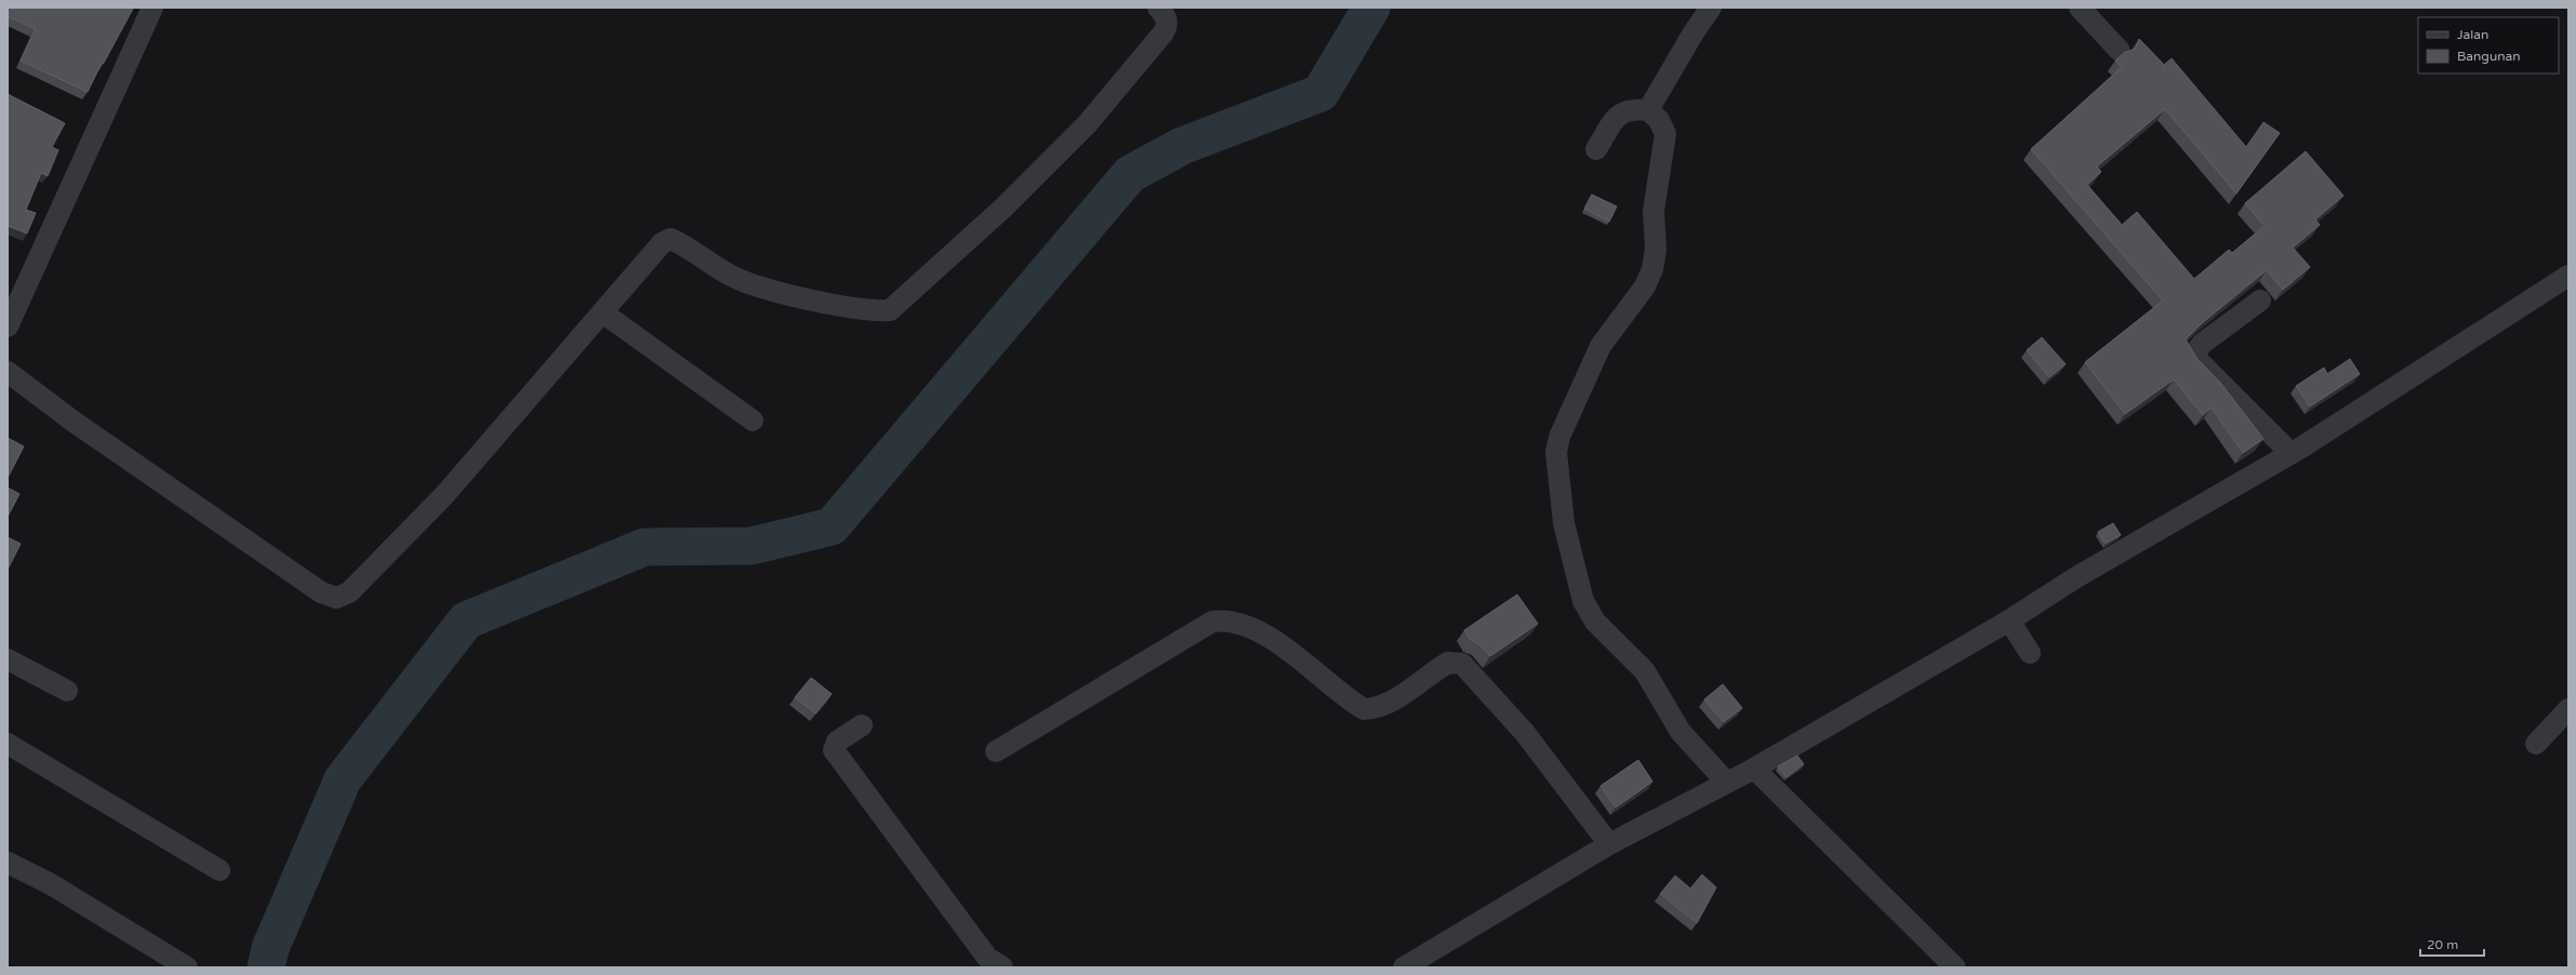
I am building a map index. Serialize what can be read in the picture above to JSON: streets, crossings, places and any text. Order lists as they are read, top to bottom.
{
  "legend": ["Jalan", "Bangunan"],
  "scale_bar": "20 m"
}
